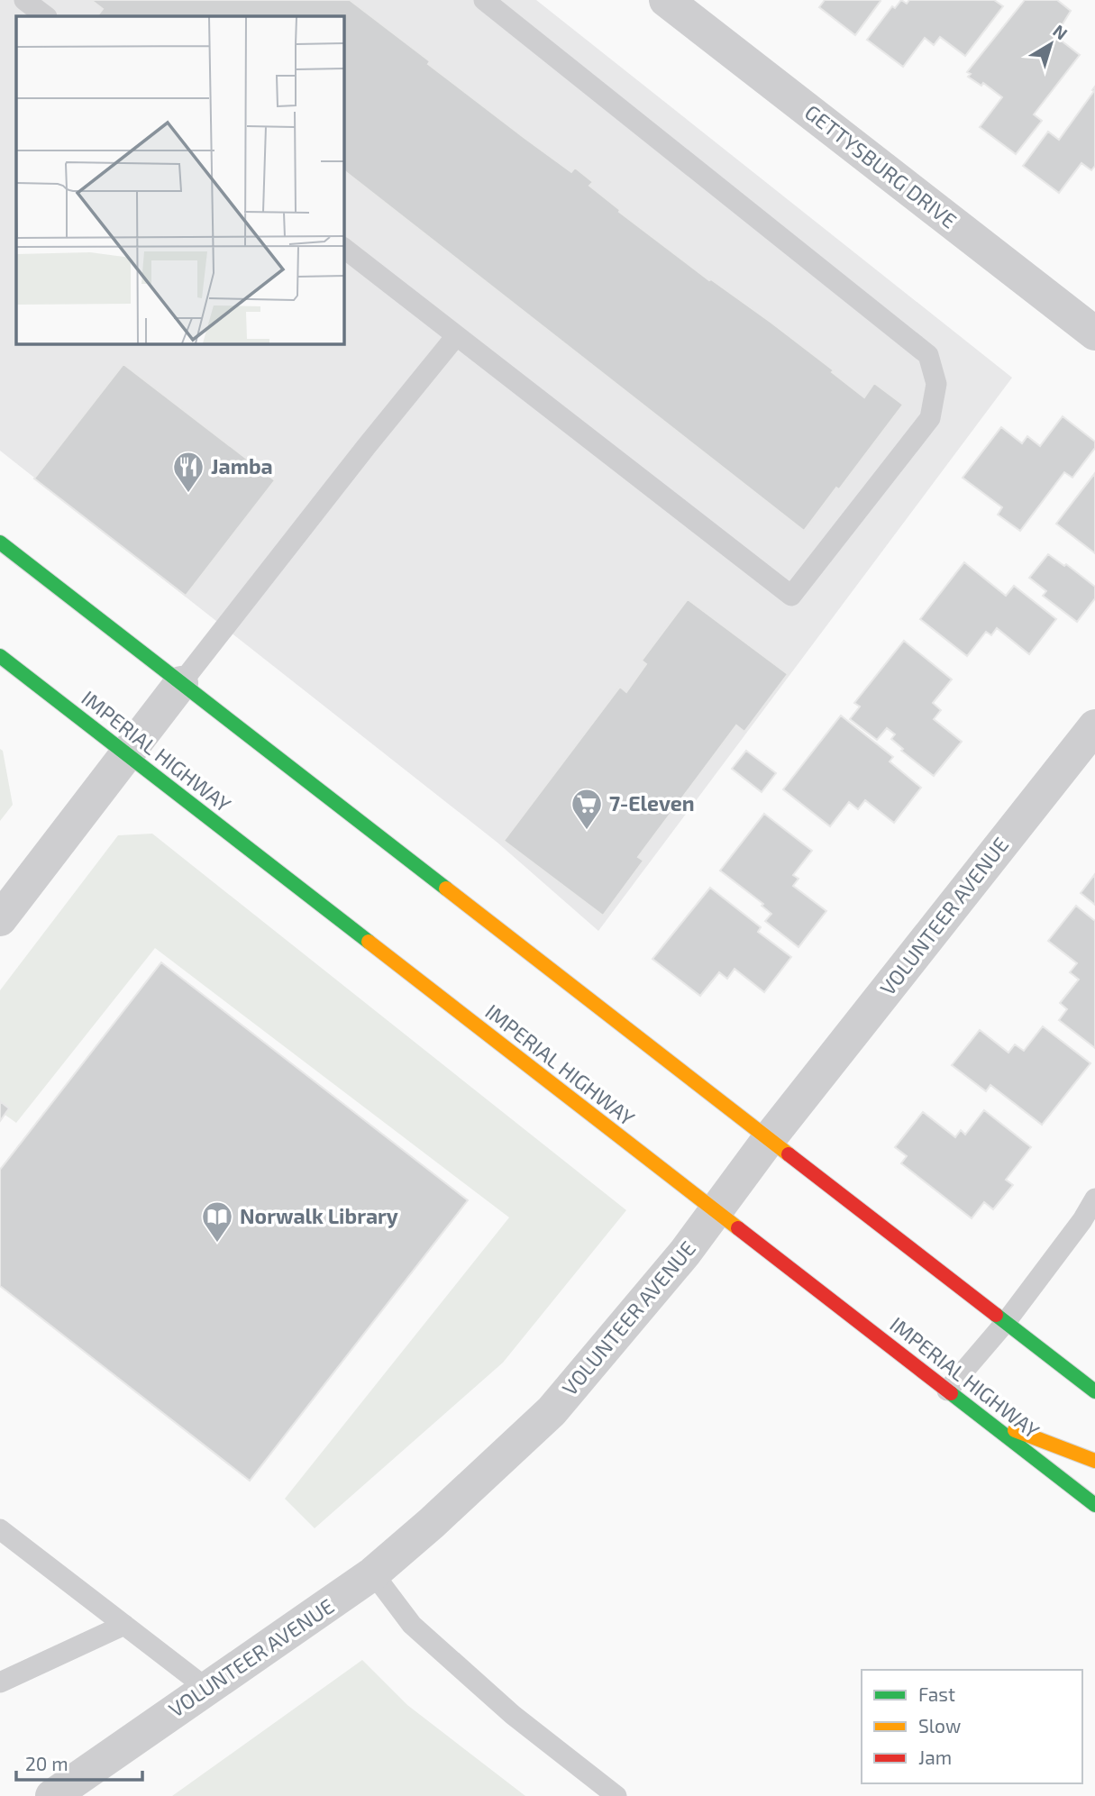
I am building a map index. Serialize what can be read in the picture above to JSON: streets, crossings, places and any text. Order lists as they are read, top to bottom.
{
  "streets": {
    "main road": ["IMPERIAL HIGHWAY"],
    "street": ["GETTYSBURG DRIVE", "VOLUNTEER AVENUE"]
  },
  "crossings": [
    ["IMPERIAL HIGHWAY", "VOLUNTEER AVENUE"]
  ],
  "places": {
    "restaurant": ["Jamba"],
    "supermarket": ["7-Eleven"],
    "library": ["Norwalk Library"]
  },
  "legend": ["Fast", "Slow", "Jam"],
  "scale_bar": "20 m",
  "north": "top right"
}
